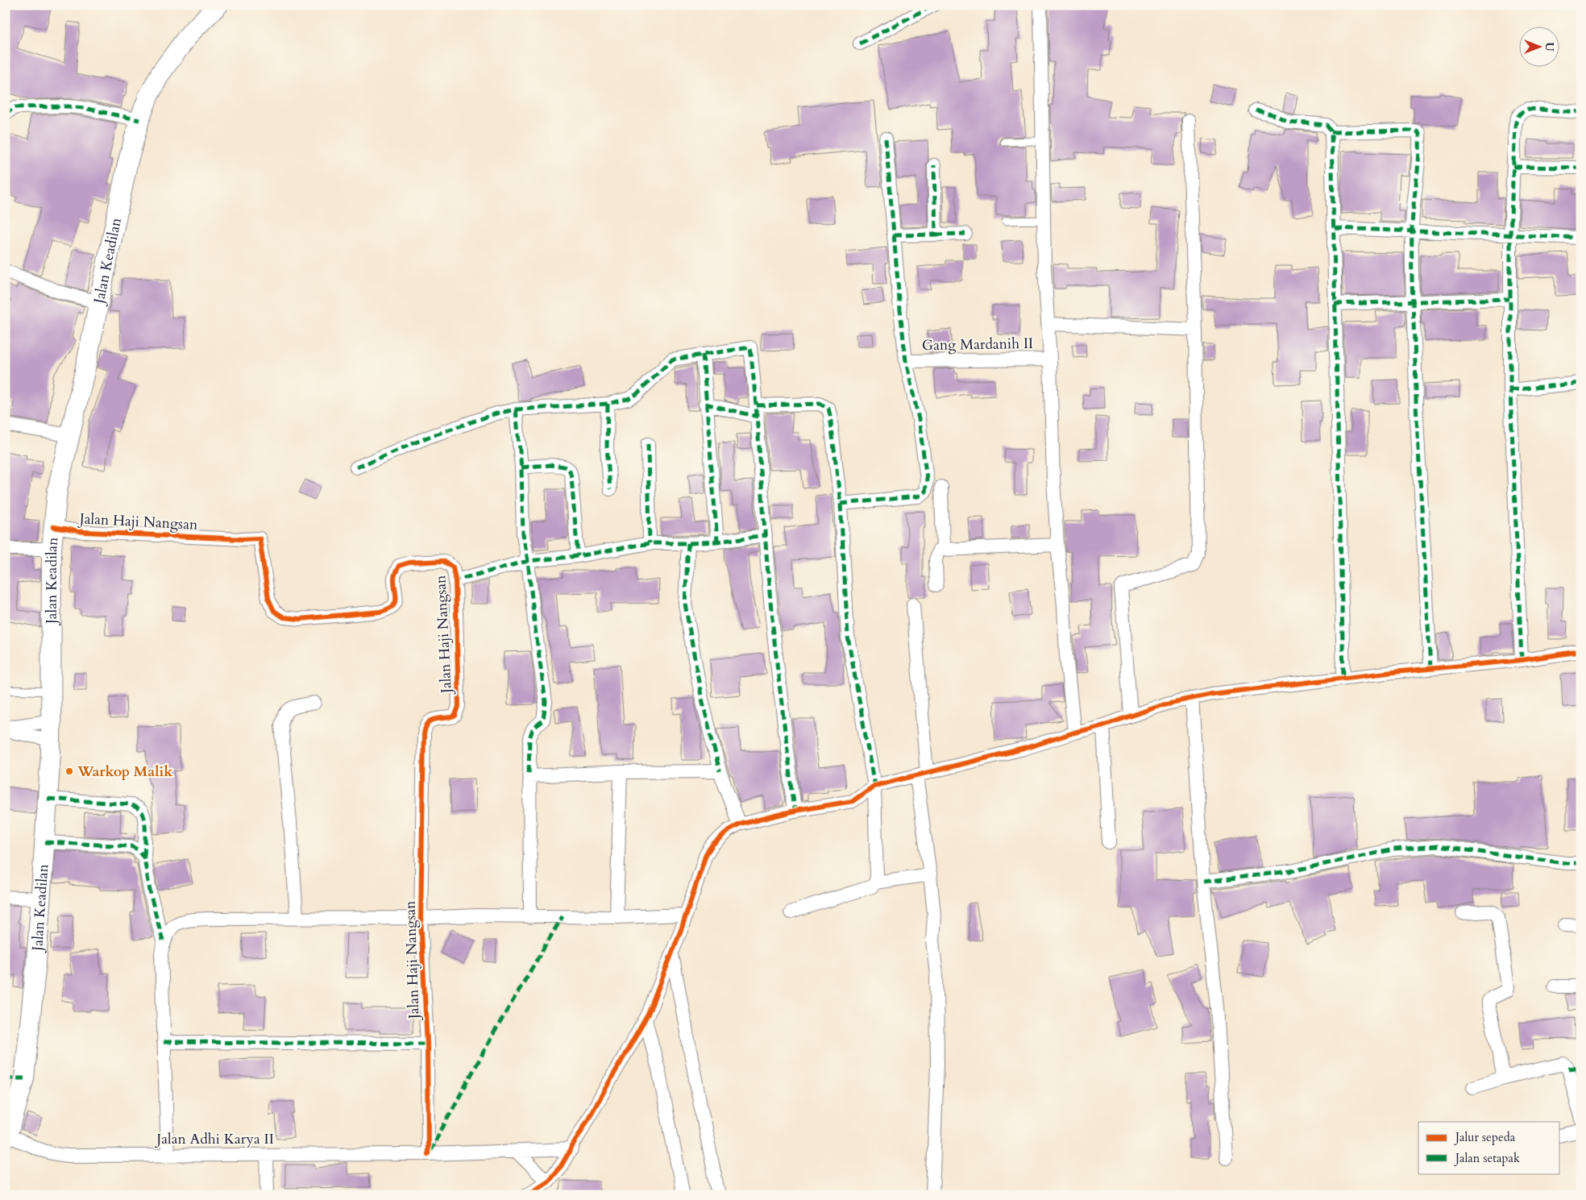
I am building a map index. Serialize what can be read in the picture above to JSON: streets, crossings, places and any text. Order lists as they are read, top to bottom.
{
  "streets": {
    "main road": ["Jalan Keadilan"],
    "street": ["Gang Mardanih II", "Jalan Haji Nangsan", "Jalan Adhi Karya II"]
  },
  "crossings": [
    ["Jalan Keadilan", "Jalan Haji Nangsan"],
    ["Jalan Keadilan", "Jalan Adhi Karya II"],
    ["Jalan Haji Nangsan", "Jalan Adhi Karya II"]
  ],
  "places": ["Warkop Malik"],
  "legend": ["Jalur sepeda", "Jalan setapak"],
  "north": "right"
}
